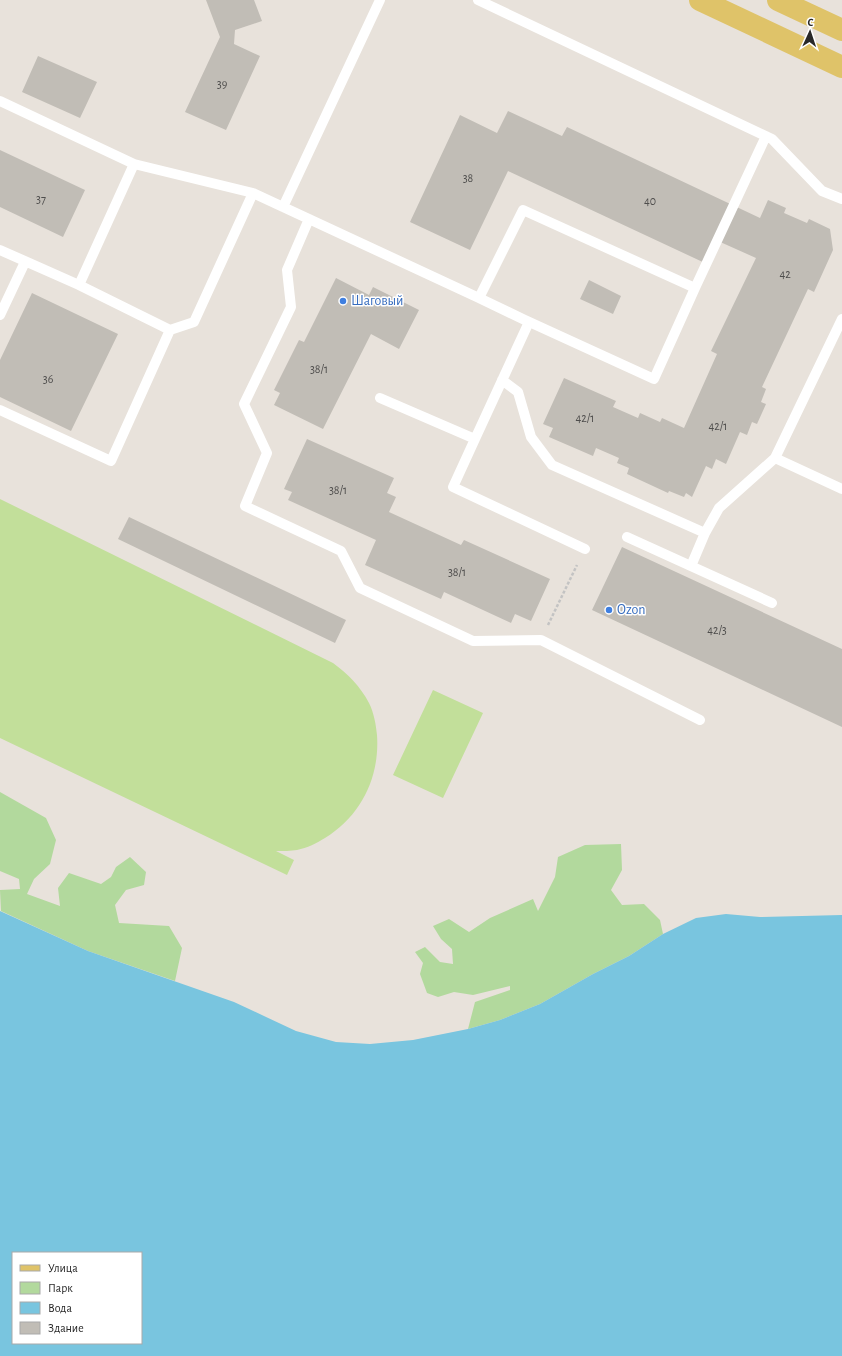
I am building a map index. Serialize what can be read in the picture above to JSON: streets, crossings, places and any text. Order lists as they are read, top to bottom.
{
  "places": ["Шаговый", "Ozon"],
  "house_numbers": [
    "39",
    "38",
    "37",
    "40",
    "42",
    "38/1",
    "36",
    "42/1",
    "42/1",
    "38/1",
    "38/1",
    "42/3"
  ],
  "legend": [
    "Улица",
    "Парк",
    "Вода",
    "Здание"
  ],
  "north": "top"
}
